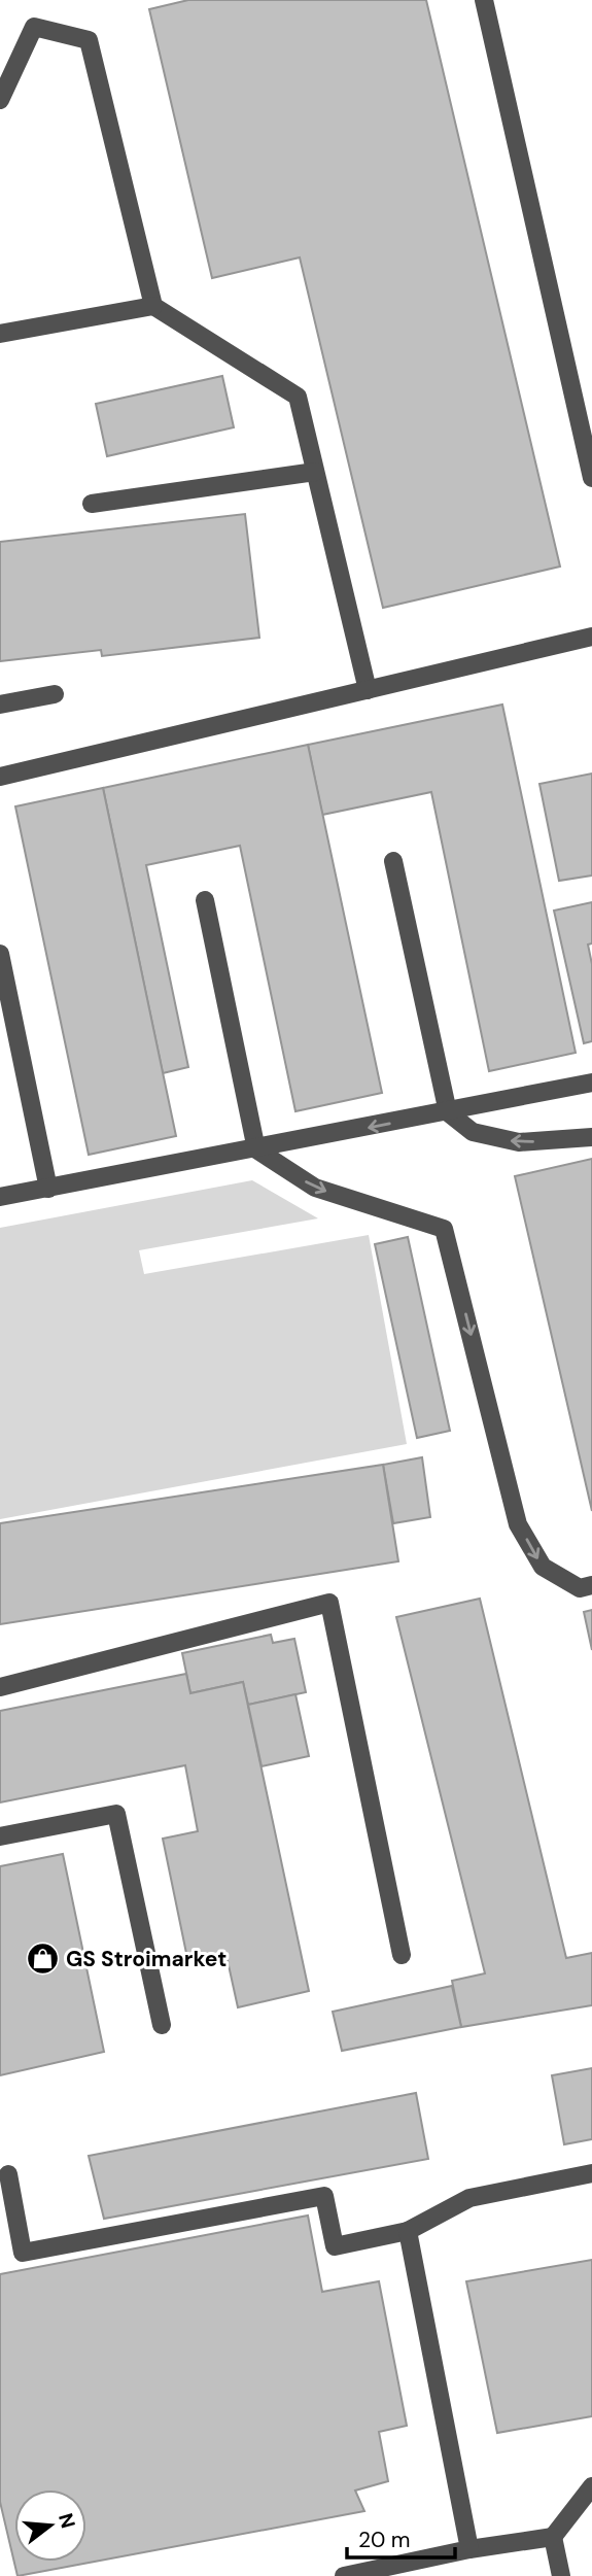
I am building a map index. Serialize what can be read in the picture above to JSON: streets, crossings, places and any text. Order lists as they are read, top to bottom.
{
  "places": {
    "shop": ["GS Stroimarket"]
  },
  "scale_bar": "20 m",
  "north": "right"
}
